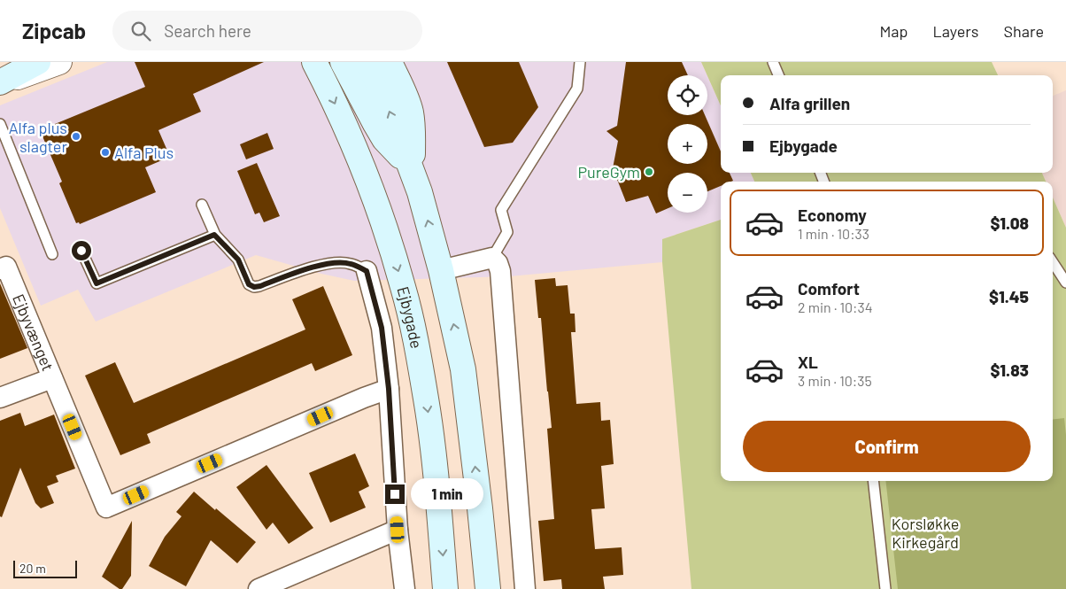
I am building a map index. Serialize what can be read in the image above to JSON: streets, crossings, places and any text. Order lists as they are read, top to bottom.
{
  "streets": {
    "main road": ["Ejbygade"],
    "street": ["Ejbyvænget"]
  },
  "crossings": [
    ["Ejbygade", "Ejbyvænget"]
  ],
  "parks": ["Korsløkke Kirkegård"],
  "places": ["Alfa plus slagter", "Alfa Plus", "PureGym"],
  "scale_bar": "20 m",
  "page": {
    "header": "Zipcab",
    "search": "Search here",
    "nav": ["Map", "Layers", "Share"],
    "map_buttons": ["+", "−"],
    "banner": ["Alfa grillen", "Ejbygade"],
    "list": [
      {
        "name": "Economy",
        "note": "1 min · 10:33",
        "value": "$1.08"
      },
      {
        "name": "Comfort",
        "note": "2 min · 10:34",
        "value": "$1.45"
      },
      {
        "name": "XL",
        "note": "3 min · 10:35",
        "value": "$1.83"
      }
    ],
    "buttons": "Confirm",
    "bubble": "1 min",
    "scale": "20 m"
  }
}
